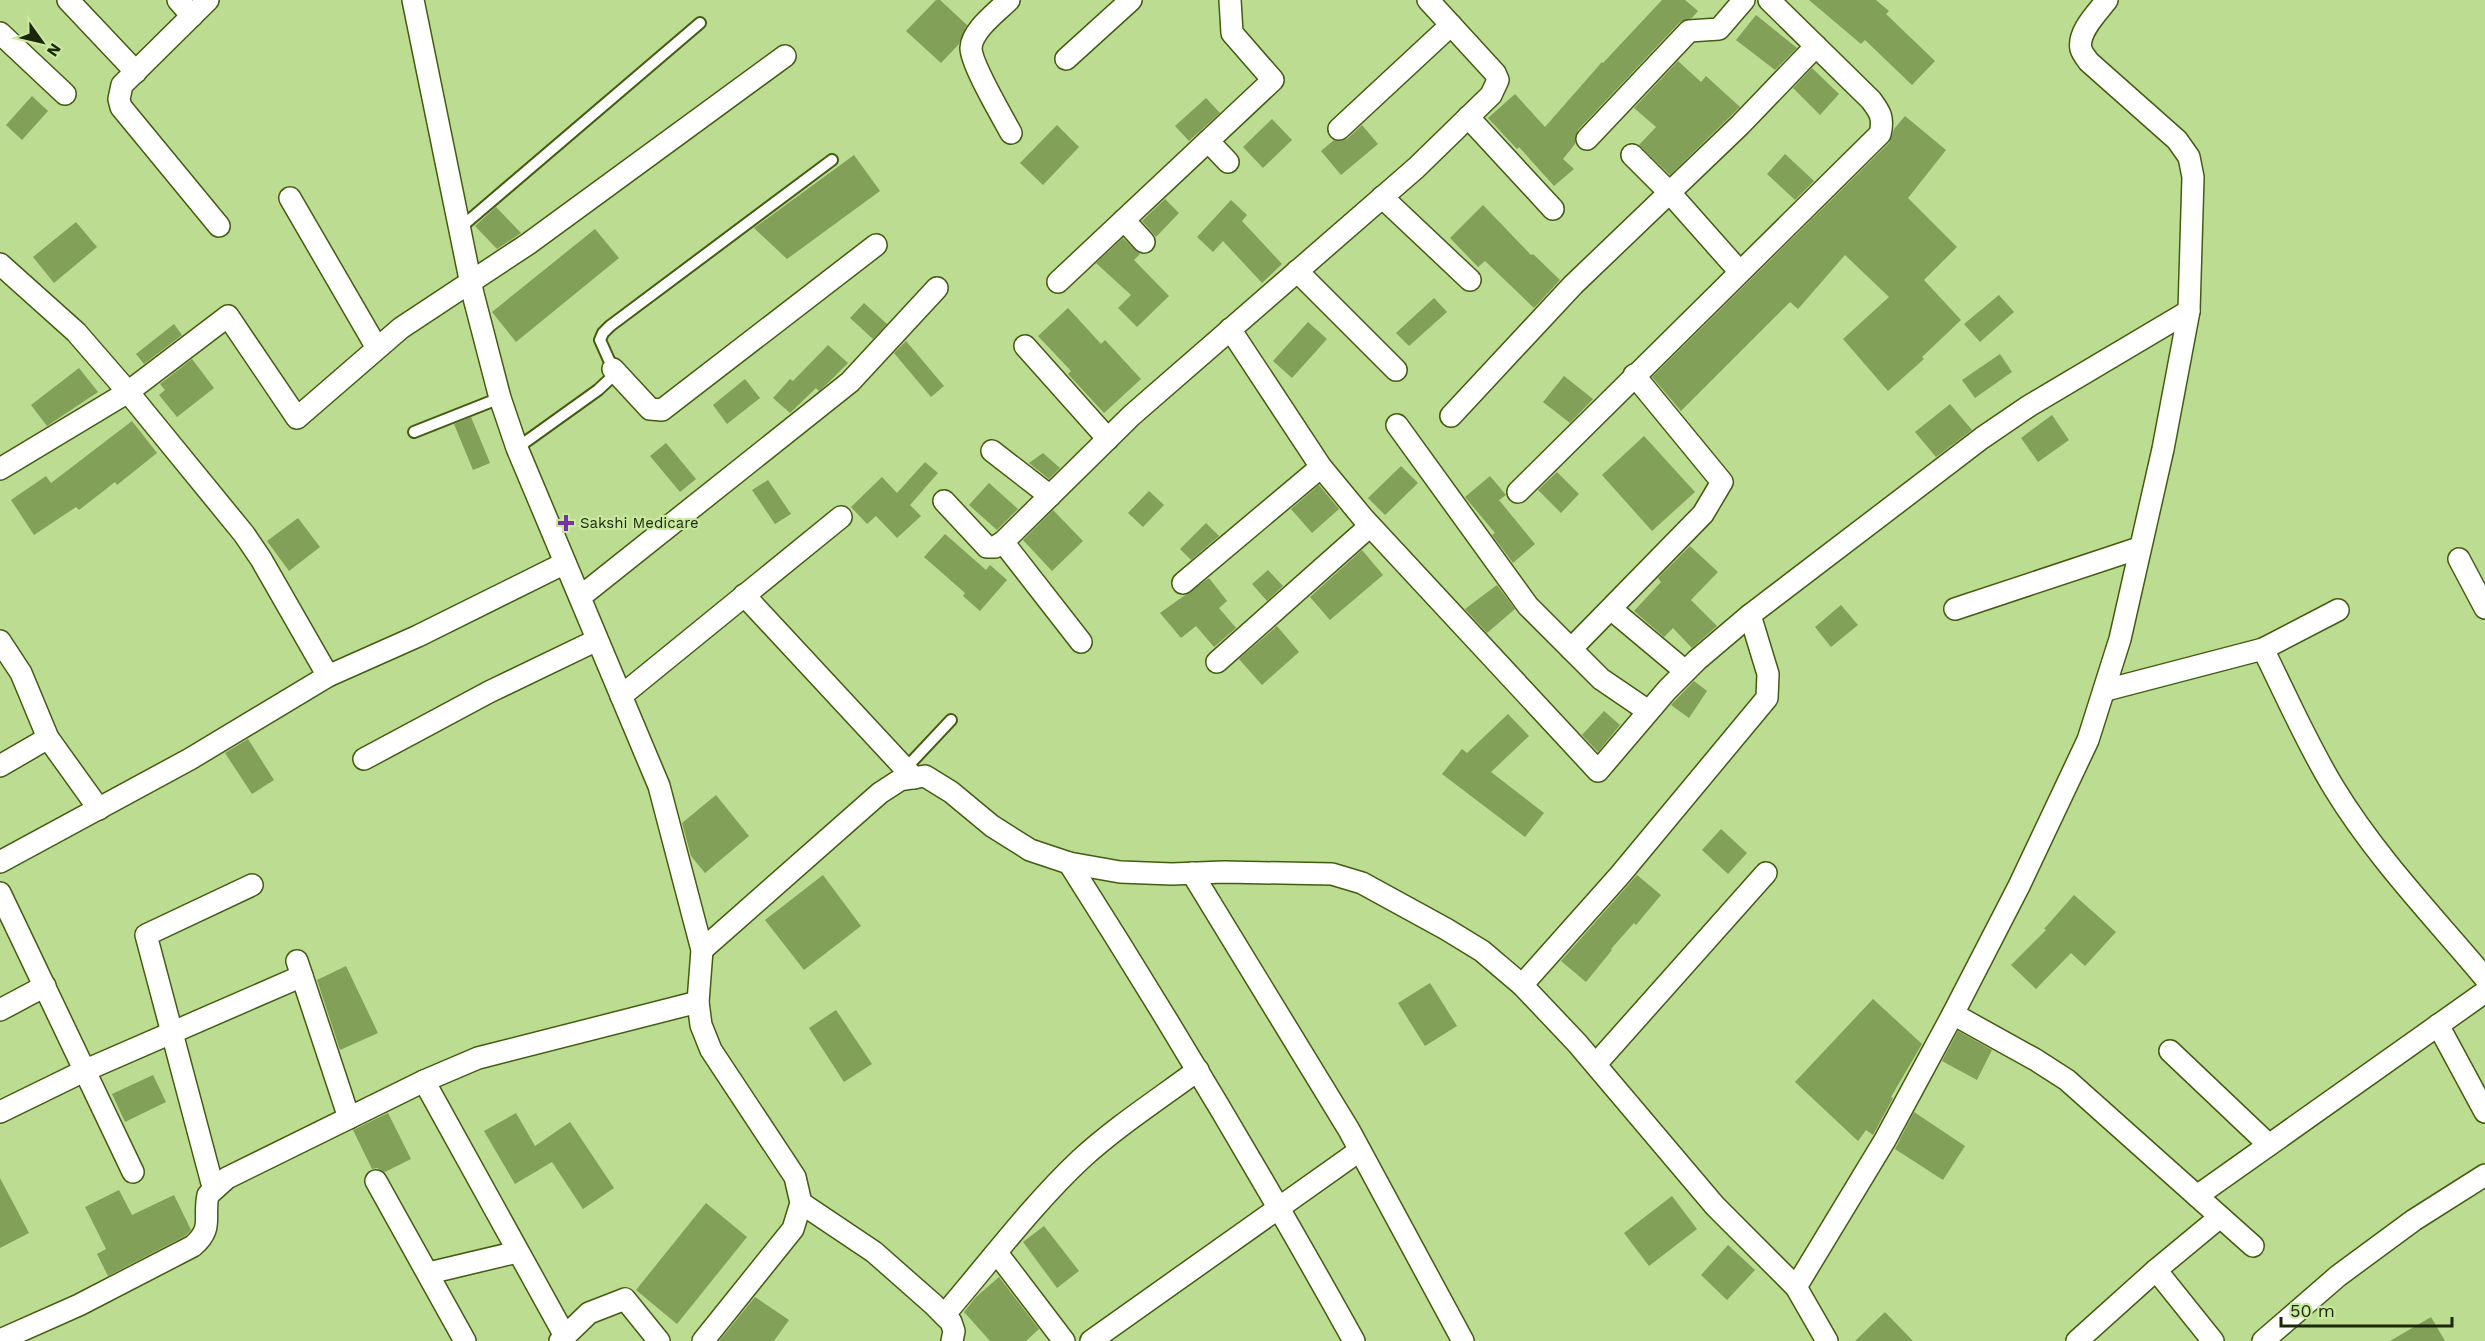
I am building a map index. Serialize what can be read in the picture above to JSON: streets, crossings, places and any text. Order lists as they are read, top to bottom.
{
  "places": {
    "health": ["Sakshi Medicare"]
  },
  "scale_bar": "50 m",
  "north": "bottom right"
}
